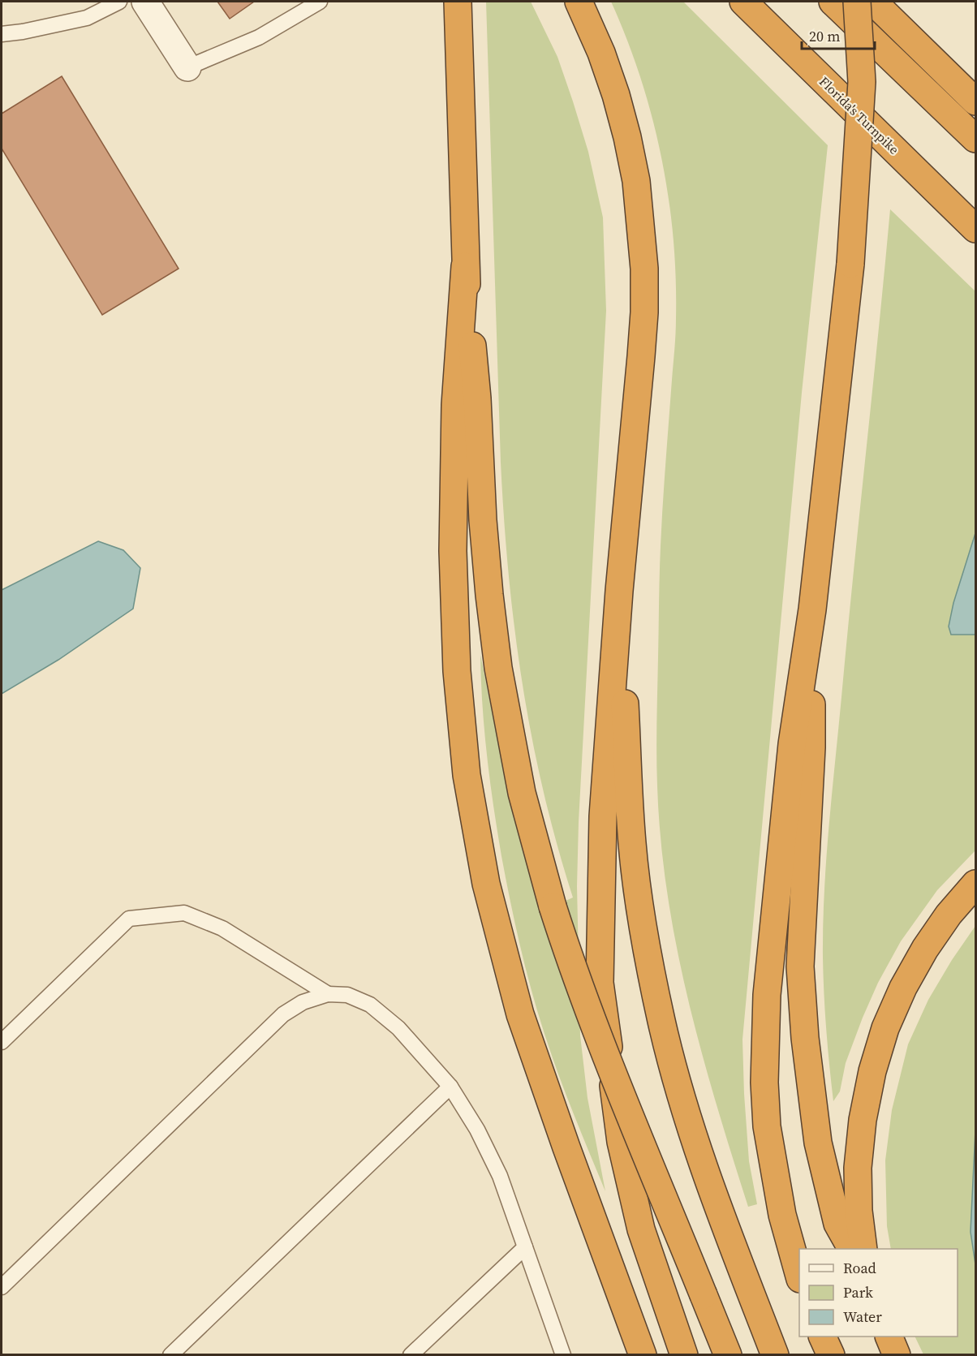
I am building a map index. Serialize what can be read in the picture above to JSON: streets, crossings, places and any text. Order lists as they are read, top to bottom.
{
  "streets": {
    "highway": ["Florida's Turnpike"]
  },
  "legend": ["Road", "Park", "Water"],
  "scale_bar": "20 m"
}
